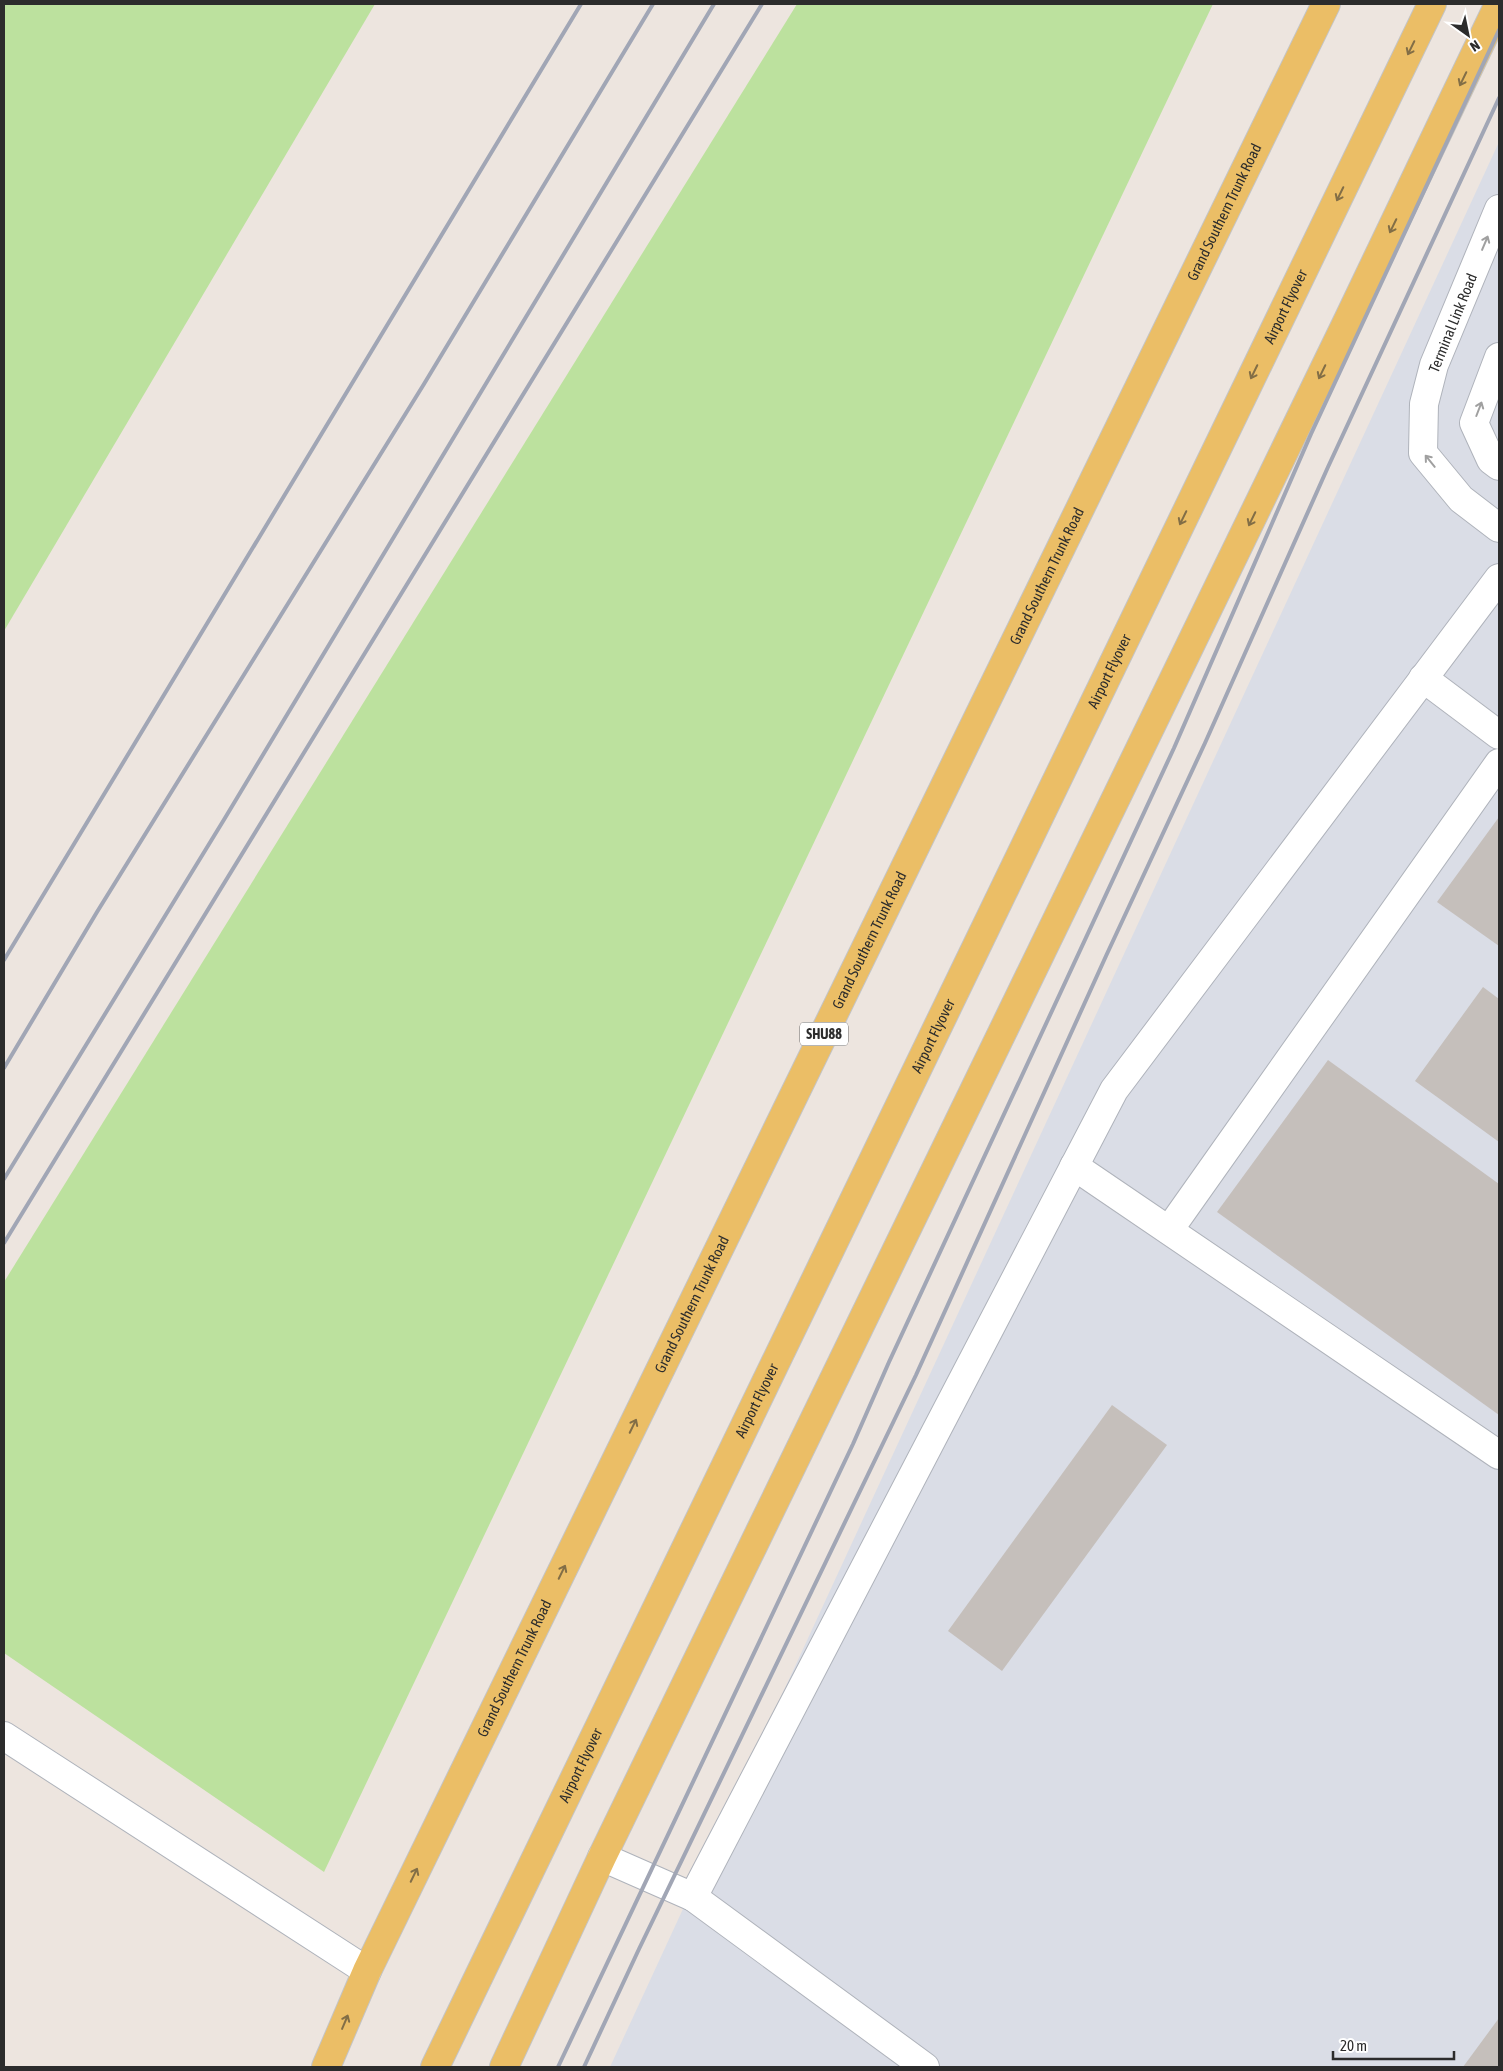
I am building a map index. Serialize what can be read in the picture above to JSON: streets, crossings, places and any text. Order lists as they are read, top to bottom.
{
  "streets": {
    "main road": ["Grand Southern Trunk Road", "Airport Flyover", "SHU88"],
    "street": ["Terminal Link Road"]
  },
  "one_way": ["Terminal Link Road"],
  "scale_bar": "20 m",
  "north": "bottom right"
}
